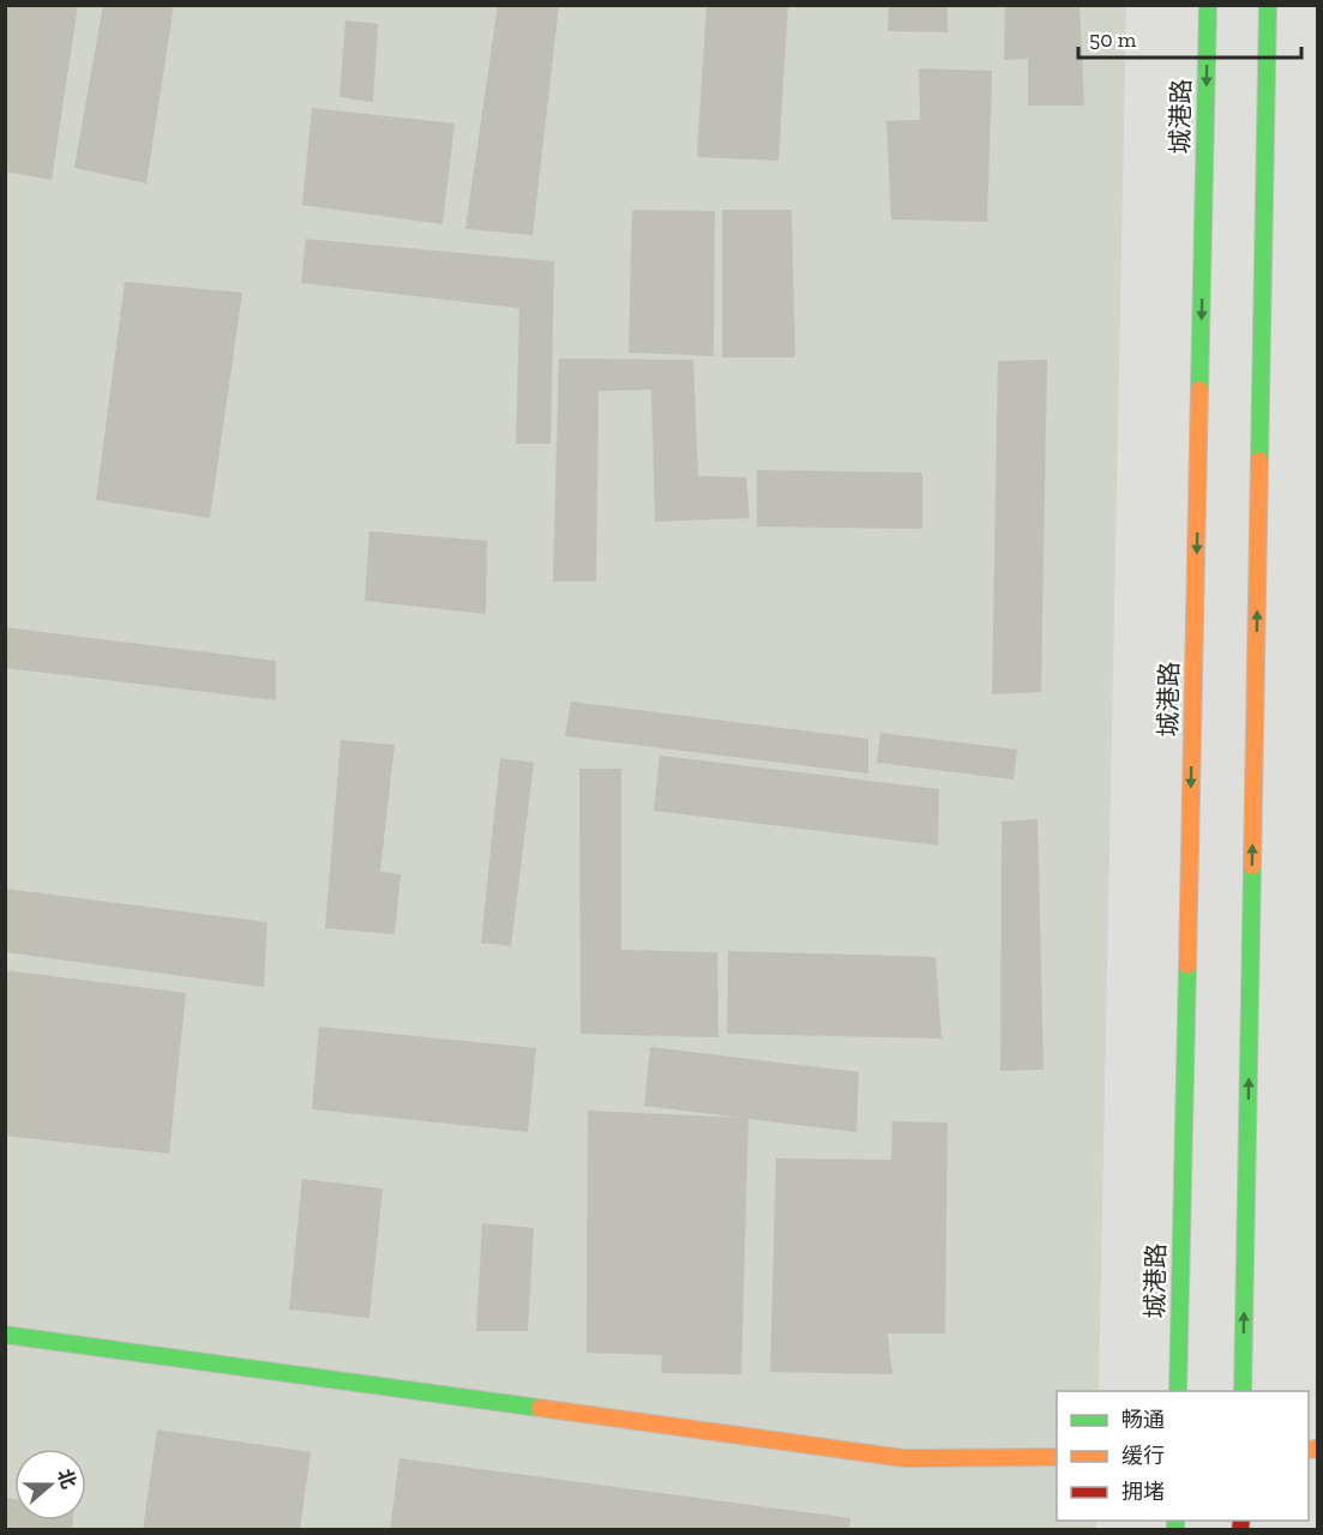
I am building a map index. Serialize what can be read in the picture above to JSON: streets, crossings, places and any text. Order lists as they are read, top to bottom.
{
  "streets": {
    "main road": ["城港路"]
  },
  "legend": ["畅通", "缓行", "拥堵"],
  "scale_bar": "50 m",
  "north": "right"
}
